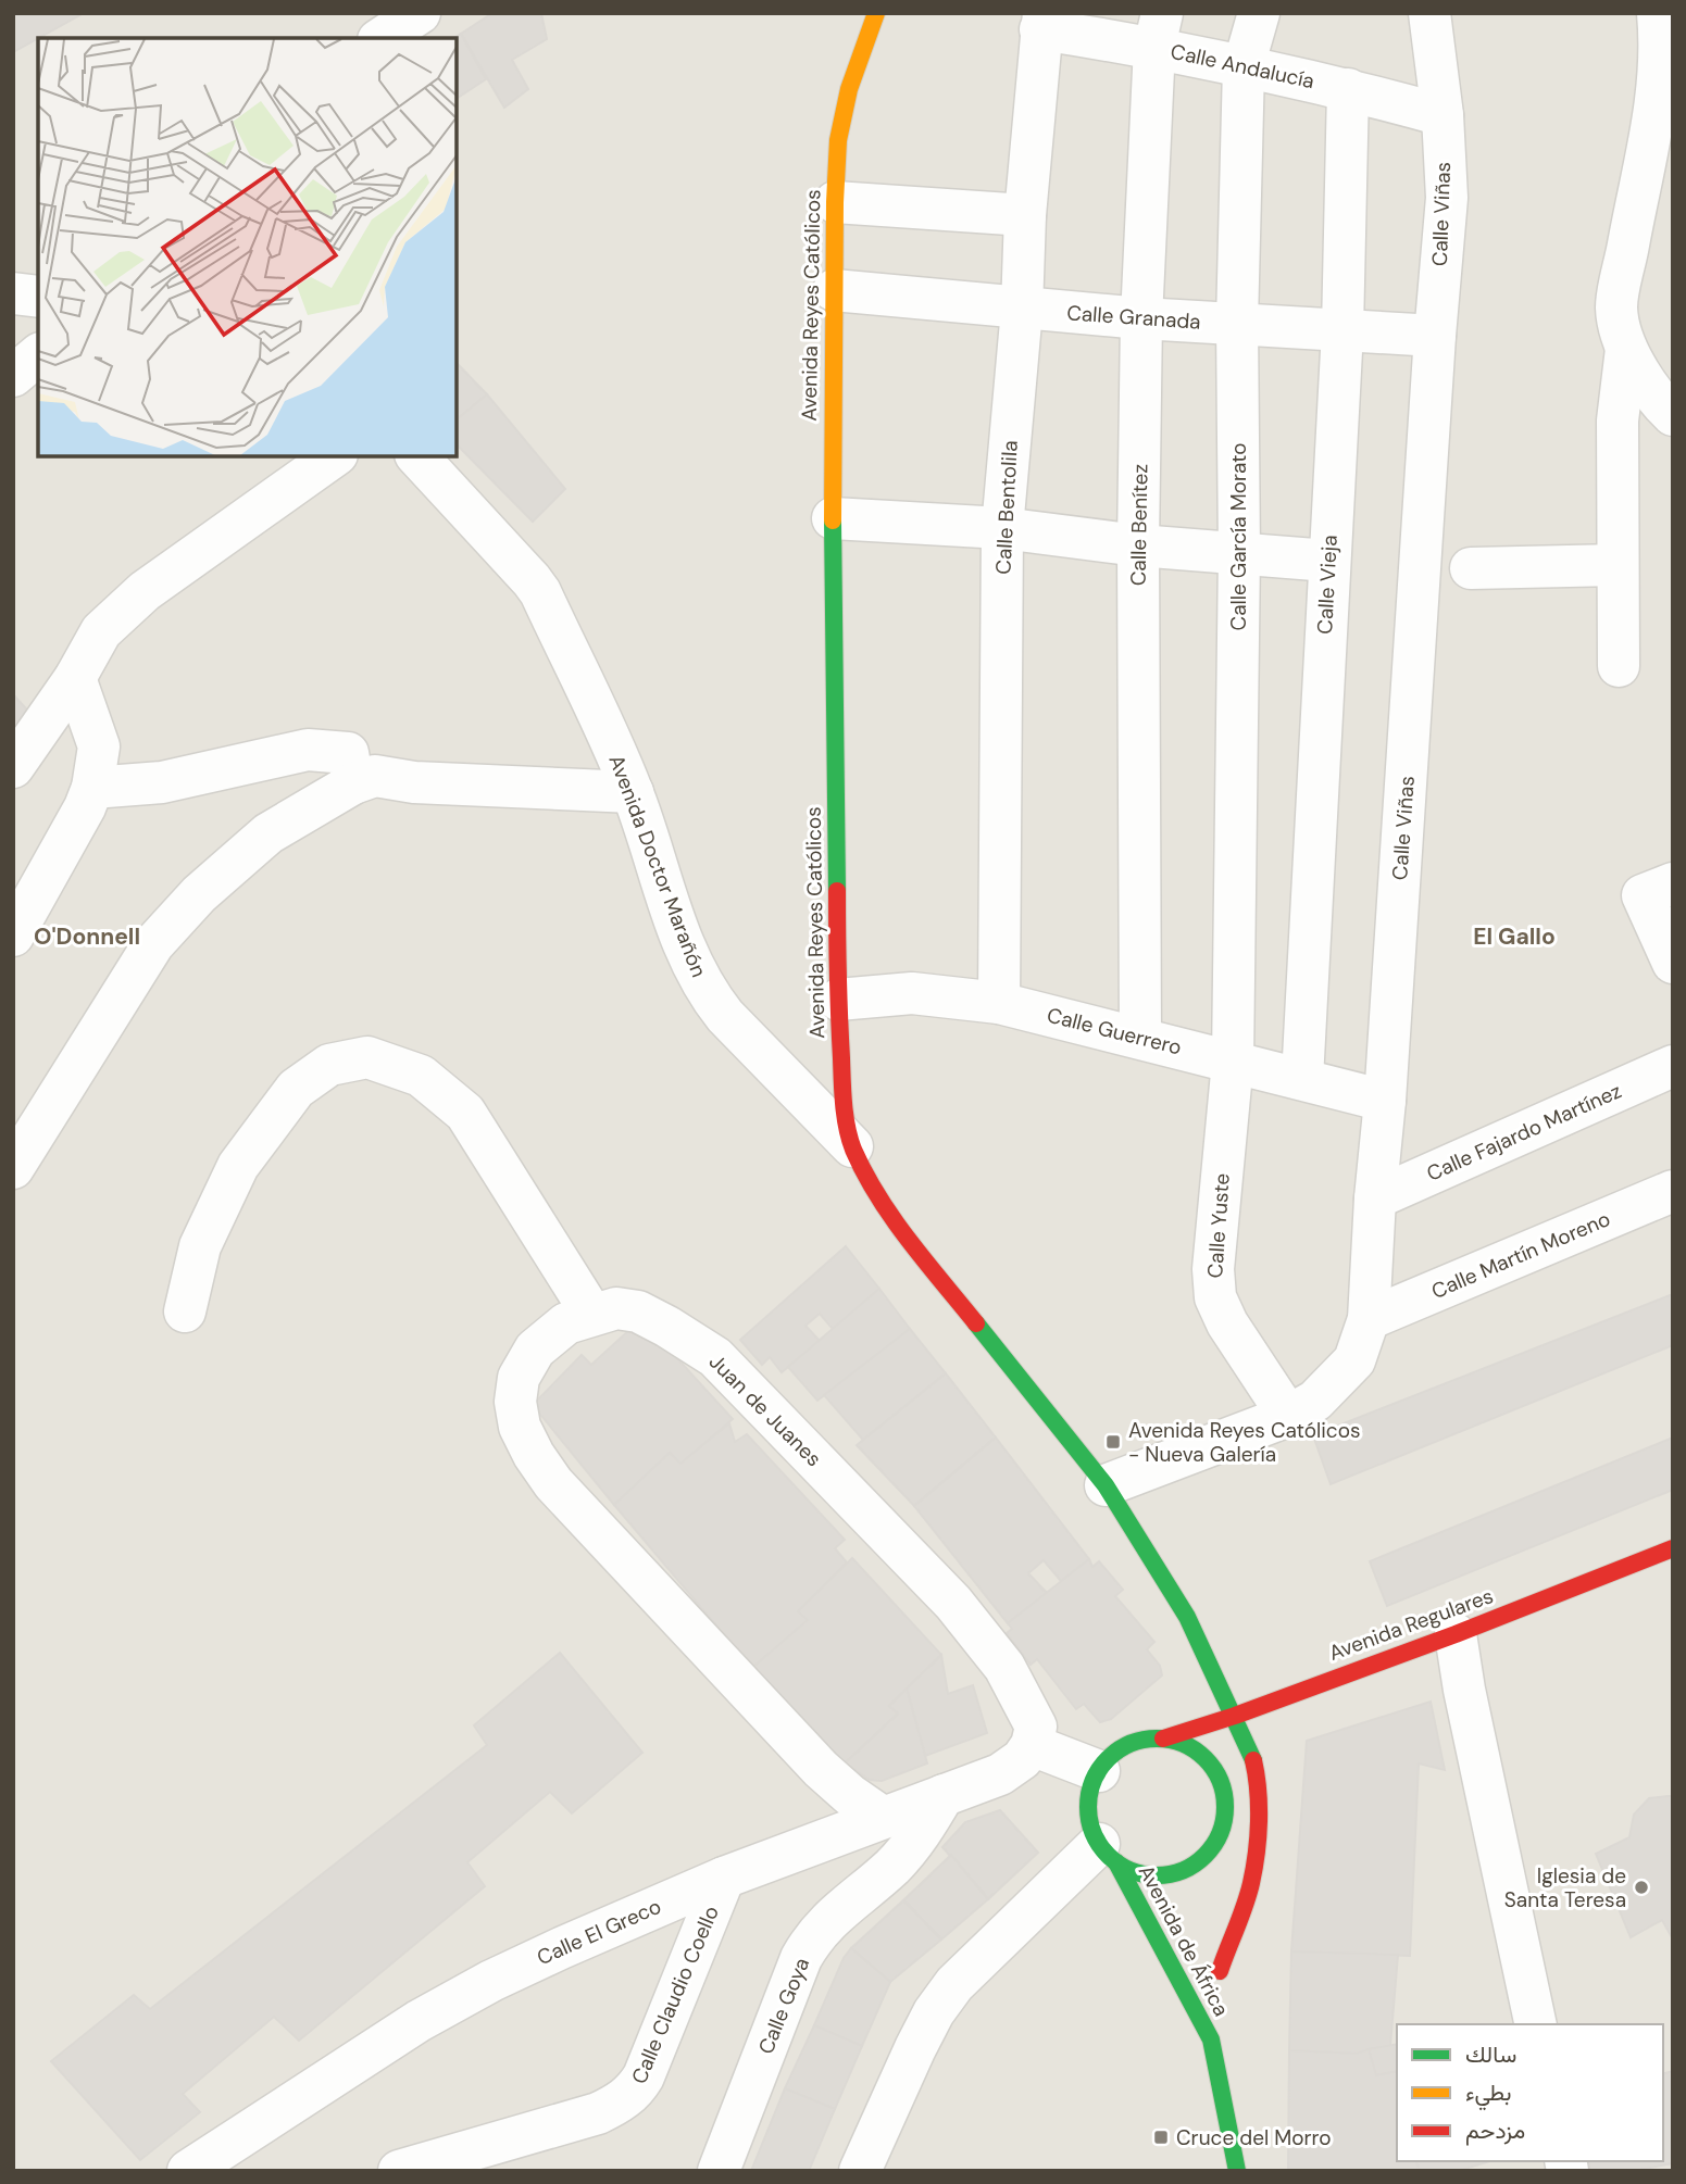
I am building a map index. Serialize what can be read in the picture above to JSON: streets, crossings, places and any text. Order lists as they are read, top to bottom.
{
  "streets": {
    "main road": ["Avenida Reyes Católicos", "Avenida Regulares", "Avenida de África"],
    "street": [
      "Calle Andalucía",
      "Calle Viñas",
      "Calle Granada",
      "Calle Bentolila",
      "Calle Benítez",
      "Calle García Morato",
      "Calle Vieja",
      "Avenida Doctor Marañón",
      "Calle Guerrero",
      "Calle Fajardo Martínez",
      "Calle Yuste",
      "Calle Martín Moreno",
      "Juan de Juanes",
      "Calle El Greco",
      "Calle Claudio Coello",
      "Calle Goya"
    ]
  },
  "crossings": [
    ["Calle Andalucía", "Calle Viñas"],
    ["Calle Andalucía", "Calle Bentolila"],
    ["Calle Andalucía", "Calle Benítez"],
    ["Calle Andalucía", "Calle García Morato"],
    ["Calle Andalucía", "Calle Vieja"],
    ["Calle Viñas", "Avenida Reyes Católicos"],
    ["Calle Viñas", "Calle Granada"],
    ["Calle Viñas", "Calle Guerrero"],
    ["Calle Viñas", "Calle Fajardo Martínez"],
    ["Calle Viñas", "Calle Yuste"],
    ["Calle Viñas", "Calle Martín Moreno"],
    ["Avenida Reyes Católicos", "Calle Granada"],
    ["Avenida Reyes Católicos", "Avenida Doctor Marañón"],
    ["Avenida Reyes Católicos", "Calle Guerrero"],
    ["Avenida Reyes Católicos", "Avenida Regulares"],
    ["Avenida Reyes Católicos", "Avenida de África"],
    ["Calle Granada", "Calle Bentolila"],
    ["Calle Granada", "Calle Benítez"],
    ["Calle Granada", "Calle García Morato"],
    ["Calle Granada", "Calle Vieja"],
    ["Calle Bentolila", "Calle Guerrero"],
    ["Calle Benítez", "Calle Guerrero"],
    ["Calle García Morato", "Calle Guerrero"],
    ["Calle García Morato", "Calle Yuste"],
    ["Calle Vieja", "Calle Guerrero"],
    ["Calle Guerrero", "Calle Yuste"],
    ["Juan de Juanes", "Calle El Greco"],
    ["Avenida Regulares", "Avenida de África"],
    ["Calle El Greco", "Calle Claudio Coello"],
    ["Calle El Greco", "Calle Goya"]
  ],
  "districts": ["O'Donnell", "El Gallo"],
  "places": {
    "transit": ["Avenida Reyes Católicos - Nueva Galería", "Cruce del Morro"],
    "other": ["Iglesia de Santa Teresa"]
  },
  "legend": ["سالك", "بطيء", "مزدحم"]
}
